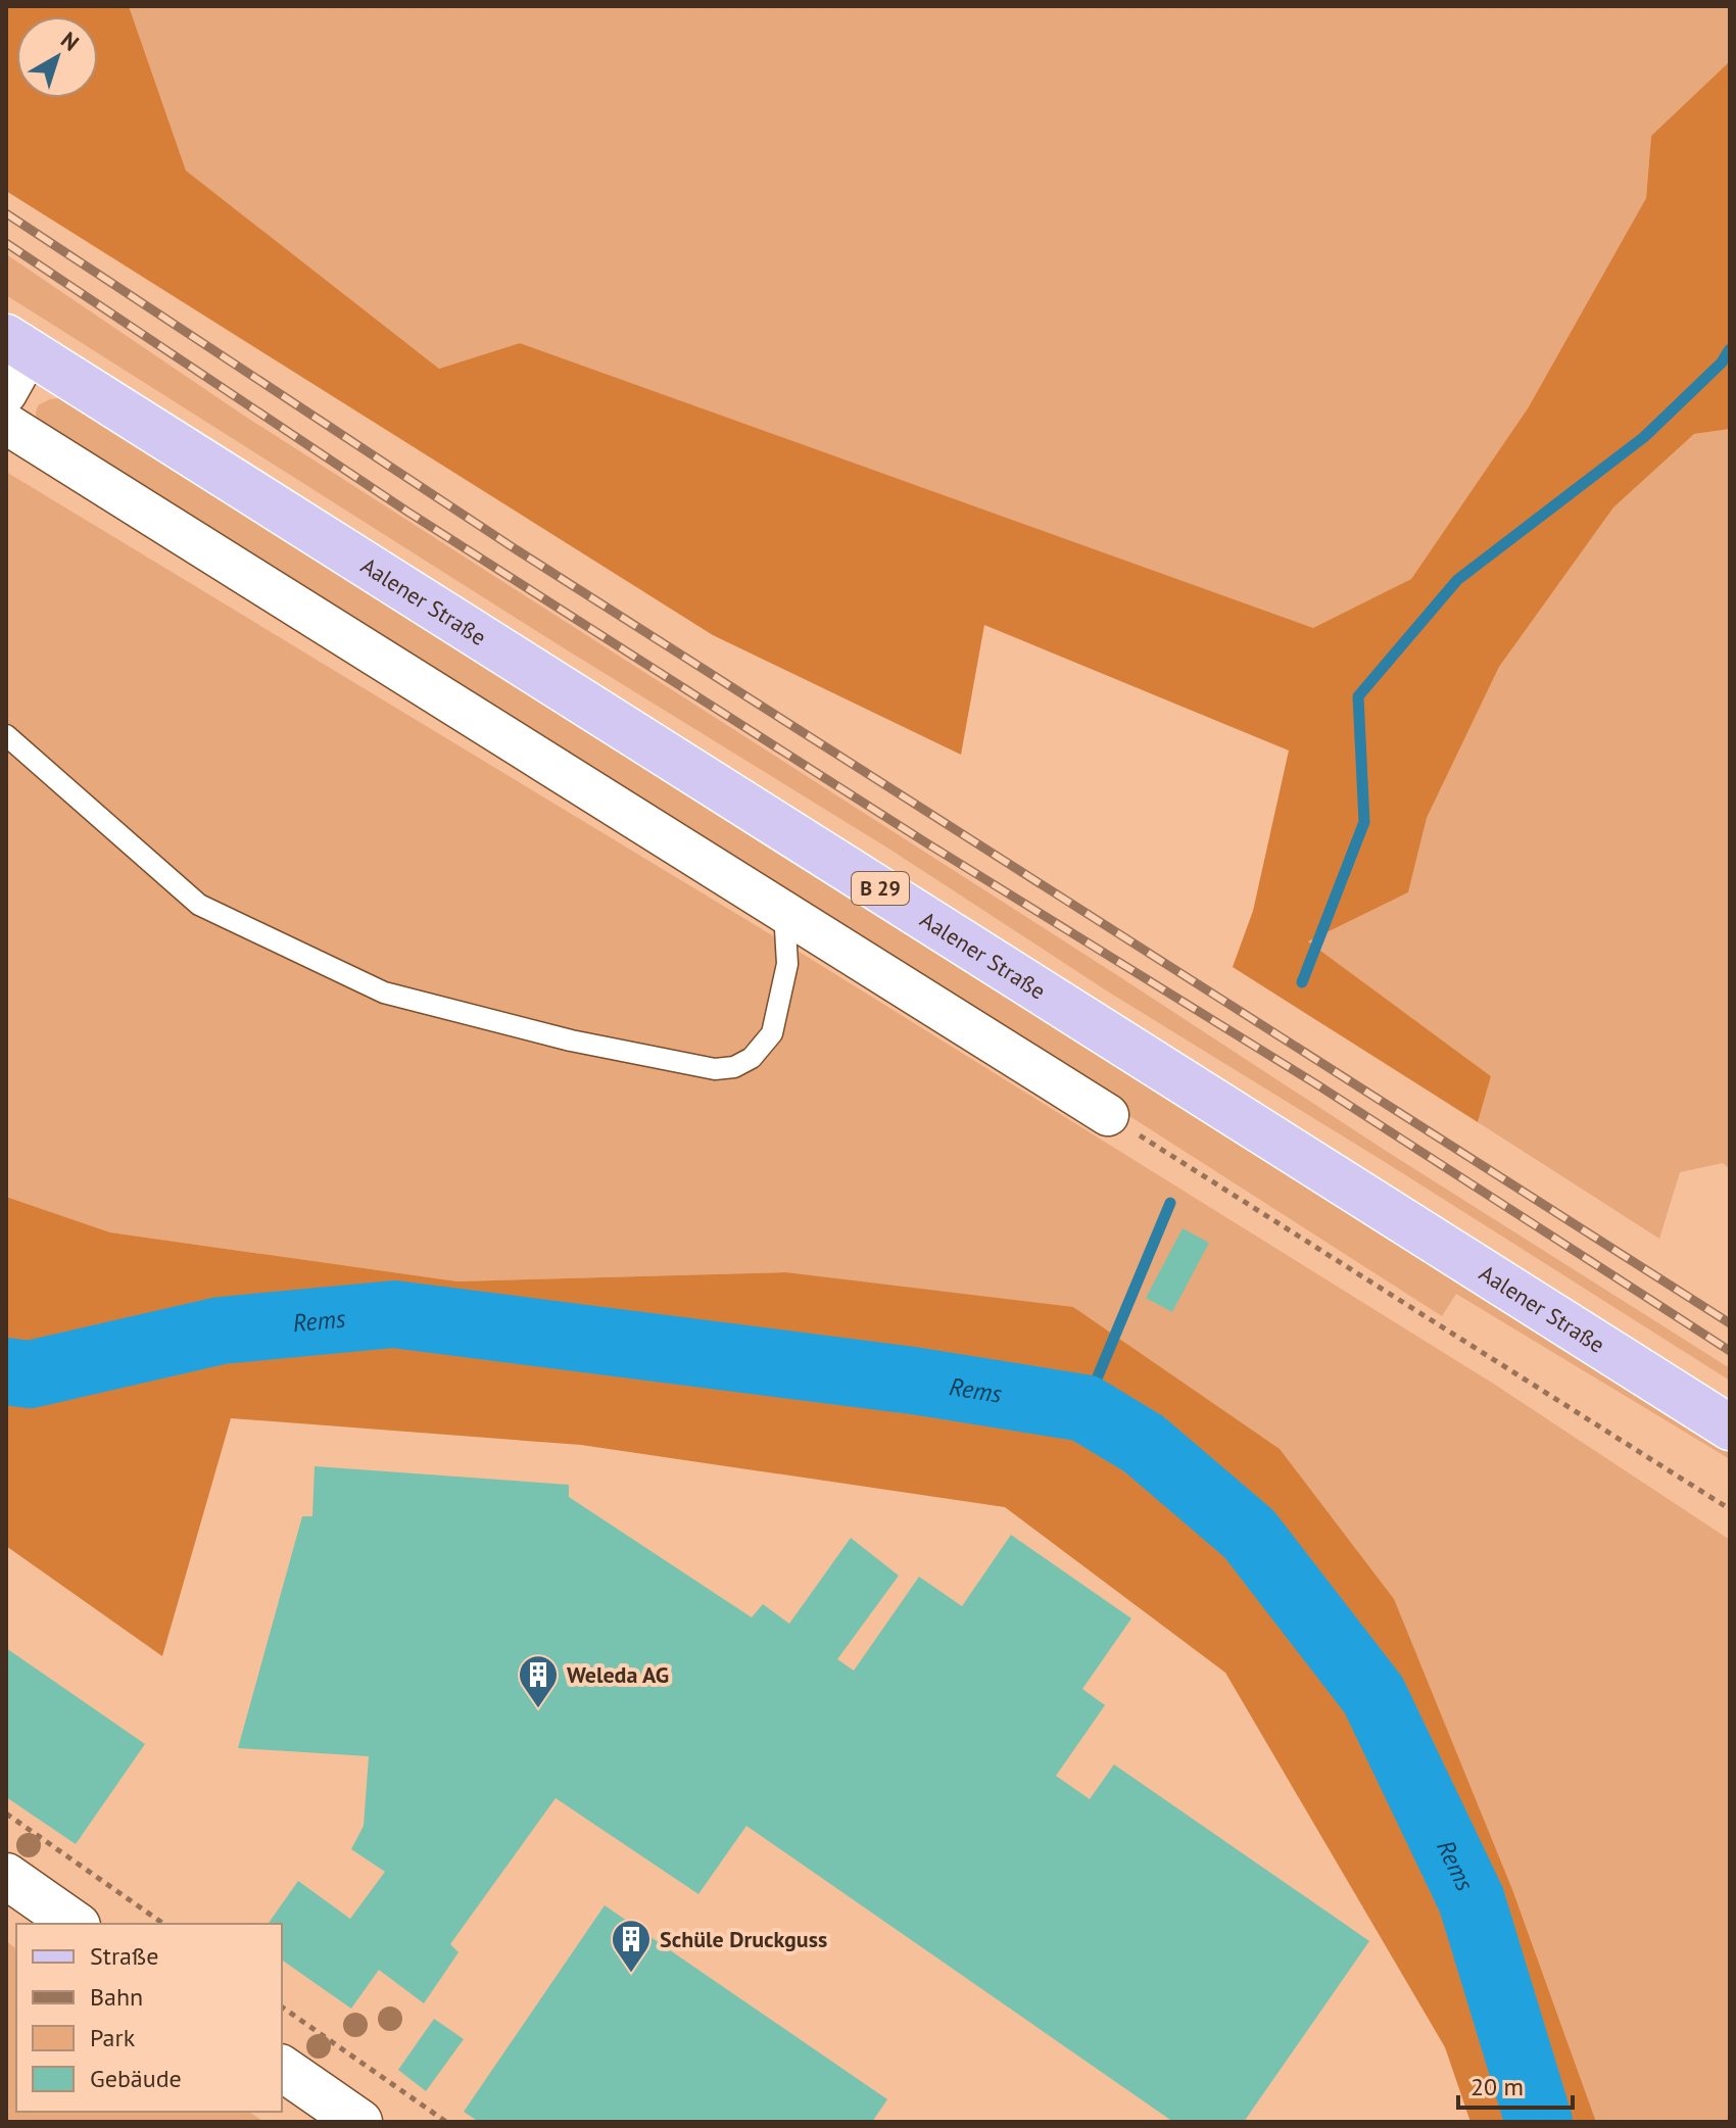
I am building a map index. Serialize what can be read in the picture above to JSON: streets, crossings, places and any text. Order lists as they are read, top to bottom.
{
  "streets": {
    "main road": ["Aalener Straße", "B 29"]
  },
  "water": ["Rems"],
  "places": {
    "building": ["Weleda AG", "Schüle Druckguss"]
  },
  "legend": [
    "Straße",
    "Bahn",
    "Park",
    "Gebäude"
  ],
  "scale_bar": "20 m",
  "north": "top right"
}
